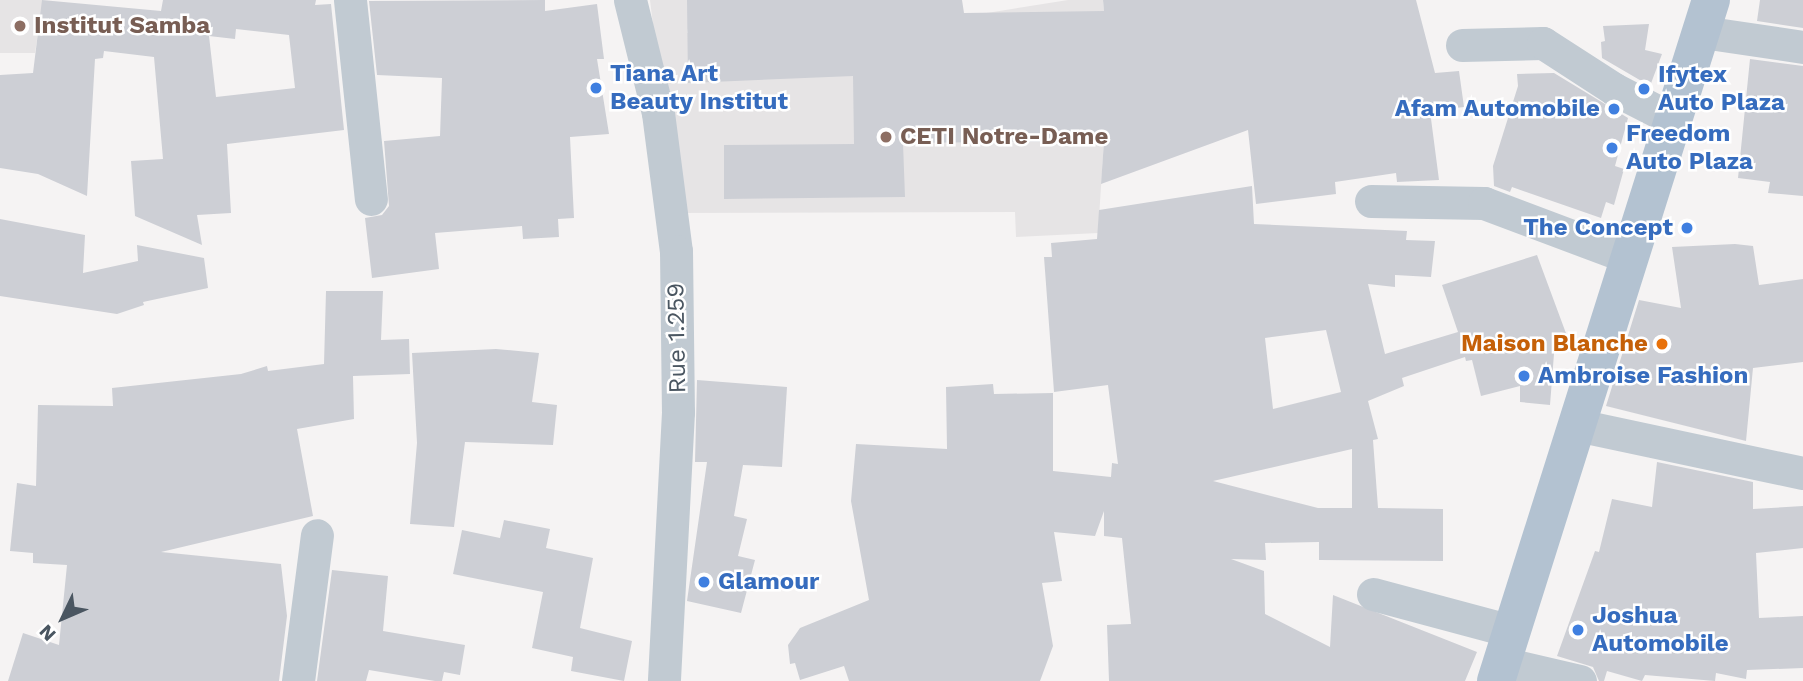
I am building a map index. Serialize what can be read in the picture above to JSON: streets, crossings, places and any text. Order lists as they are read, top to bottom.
{
  "streets": {
    "street": ["Rue 1.259"]
  },
  "places": [
    "Institut Samba",
    "Tiana Art Beauty Institut",
    "Ifytex Auto Plaza",
    "Afam Automobile",
    "CETI Notre-Dame",
    "Freedom Auto Plaza",
    "The Concept",
    "Maison Blanche",
    "Ambroise Fashion",
    "Glamour",
    "Joshua Automobile"
  ],
  "north": "bottom left"
}
